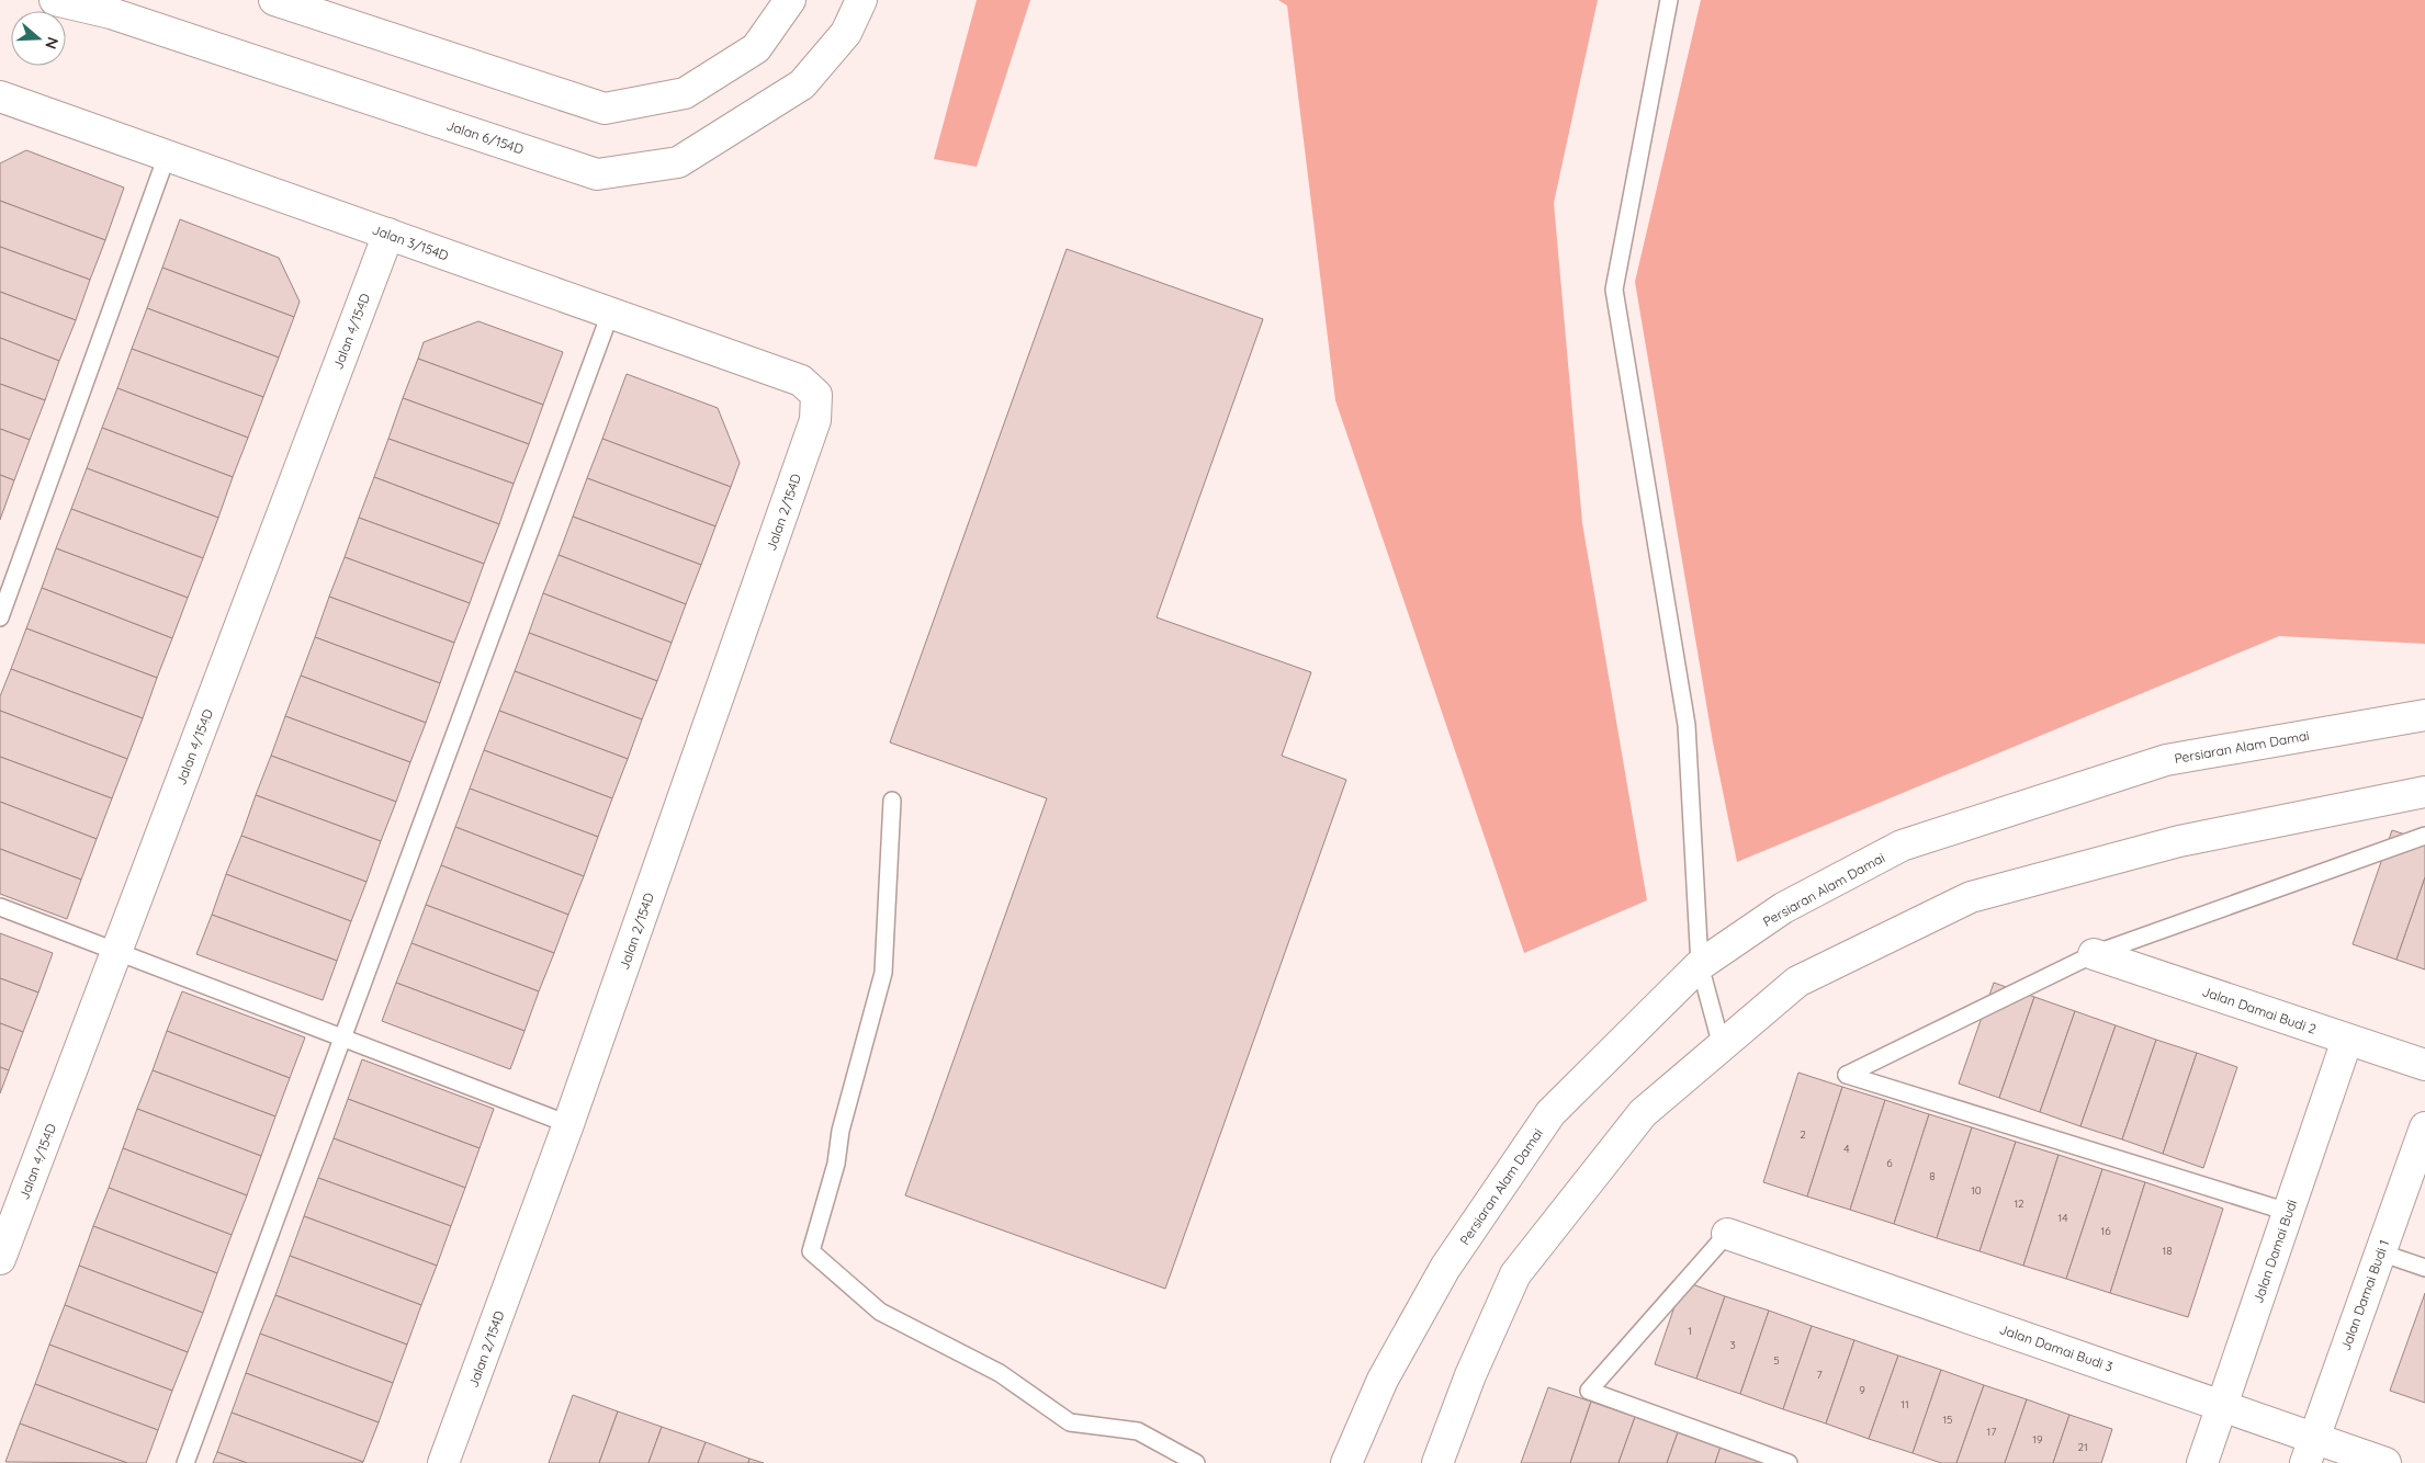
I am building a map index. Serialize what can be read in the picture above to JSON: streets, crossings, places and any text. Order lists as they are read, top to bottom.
{
  "streets": {
    "street": [
      "Jalan 6/154D",
      "Jalan 3/154D",
      "Jalan 4/154D",
      "Jalan 2/154D",
      "Persiaran Alam Damai",
      "Jalan Damai Budi 2",
      "Jalan Damai Budi",
      "Jalan Damai Budi 1",
      "Jalan Damai Budi 3"
    ]
  },
  "crossings": [
    ["Jalan 3/154D", "Jalan 4/154D"],
    ["Jalan 3/154D", "Jalan 2/154D"],
    ["Jalan Damai Budi 2", "Jalan Damai Budi"],
    ["Jalan Damai Budi", "Jalan Damai Budi 3"],
    ["Jalan Damai Budi 1", "Jalan Damai Budi 3"]
  ],
  "house_numbers": [
    "2",
    "4",
    "6",
    "8",
    "10",
    "12",
    "14",
    "16",
    "18",
    "1",
    "3",
    "5",
    "7",
    "9",
    "11",
    "15",
    "17",
    "19",
    "21"
  ],
  "north": "right"
}
